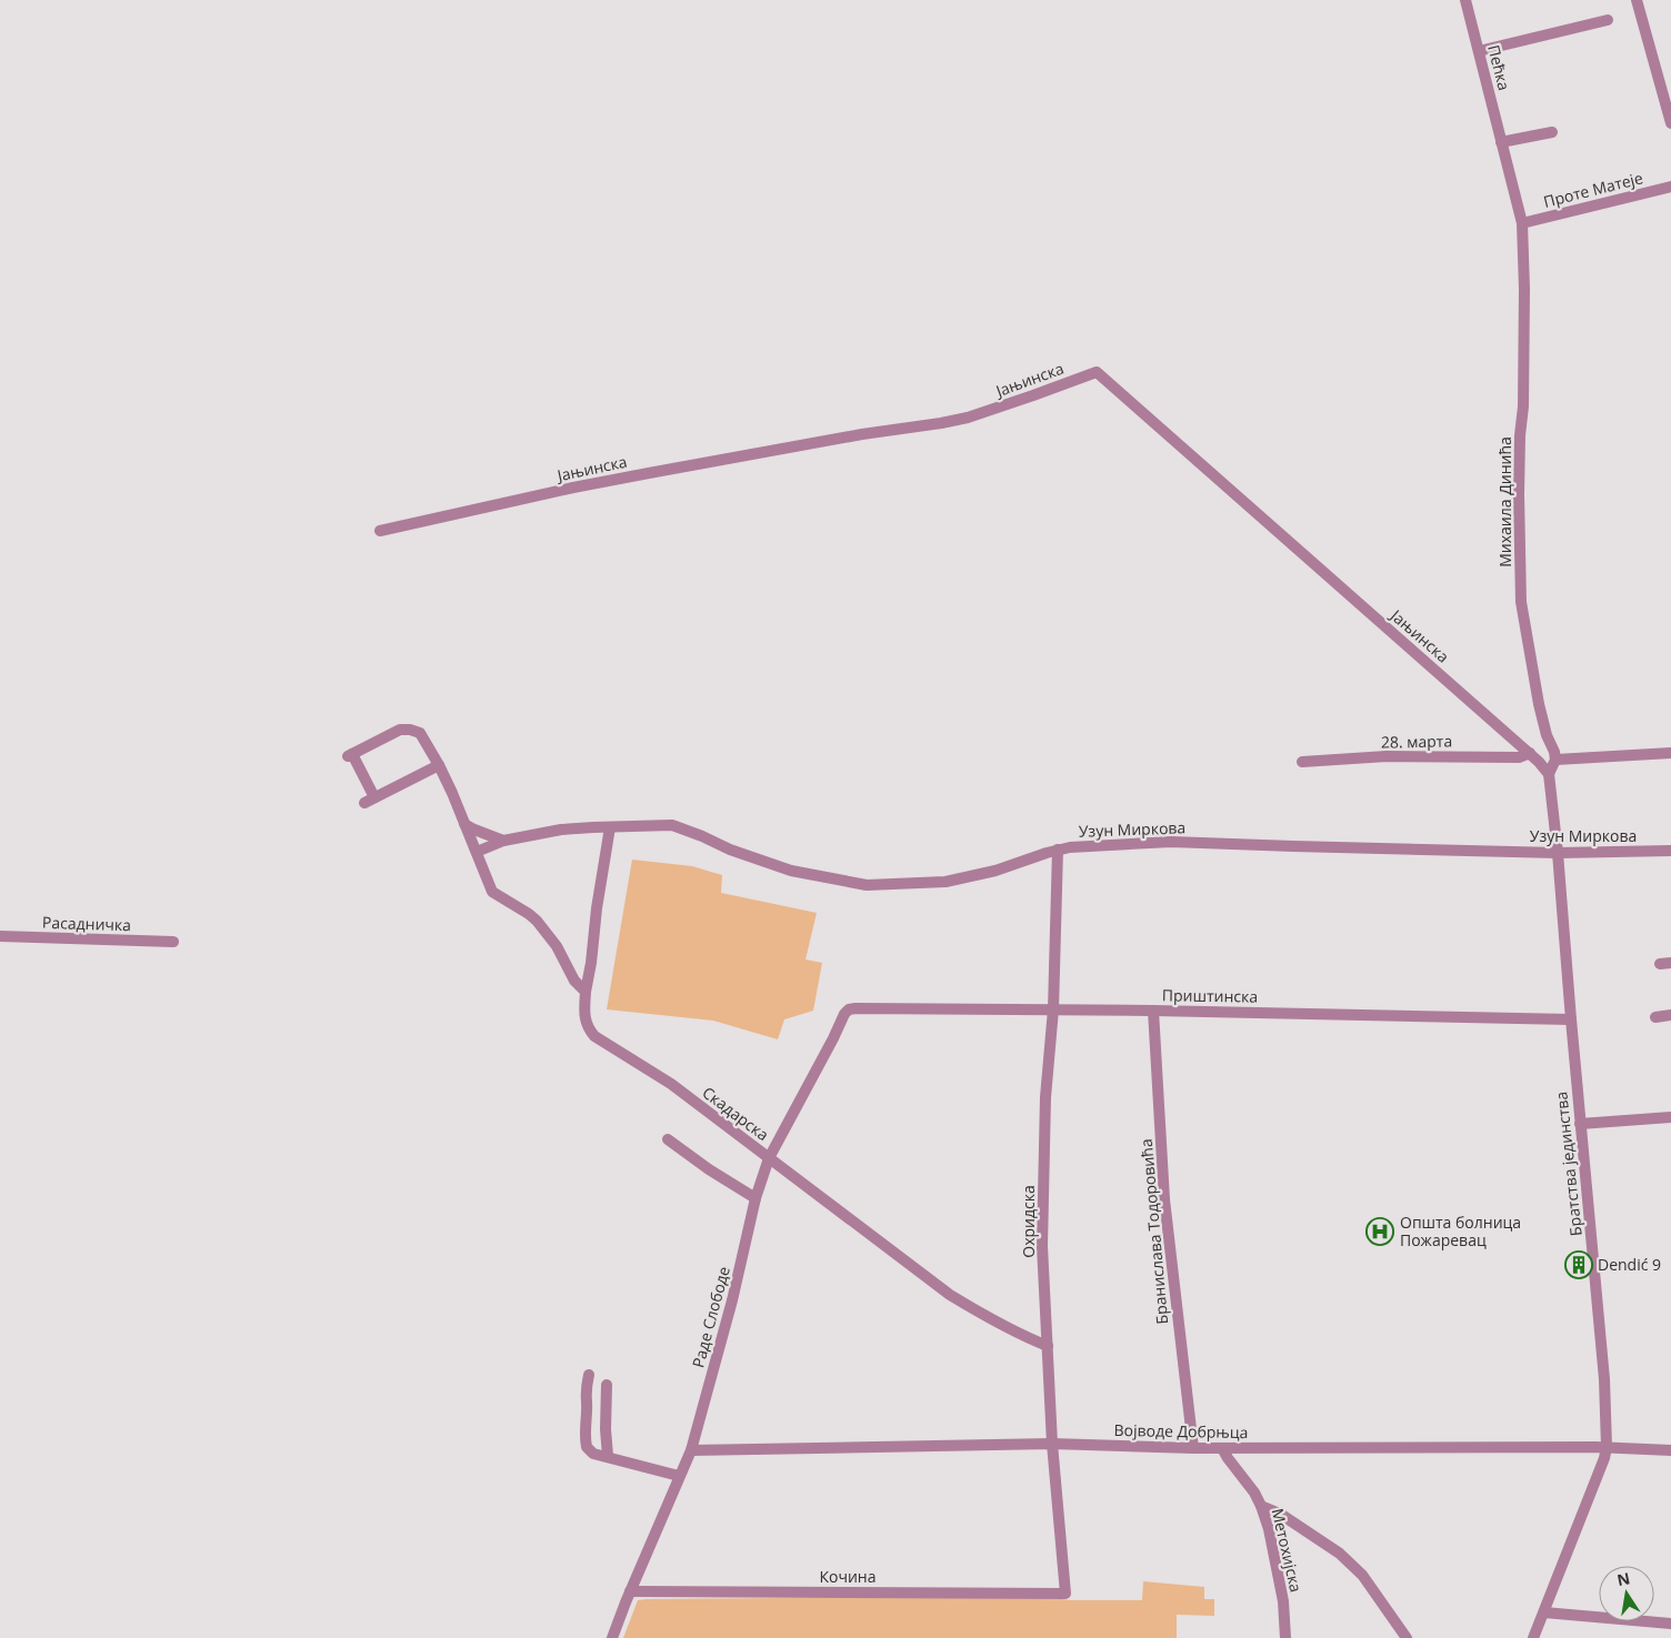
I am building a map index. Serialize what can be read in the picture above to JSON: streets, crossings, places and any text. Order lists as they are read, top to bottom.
{
  "streets": {
    "street": [
      "Пећка",
      "Проте Матеје",
      "Јањинска",
      "Михаила Динића",
      "28. марта",
      "Узун Миркова",
      "Расадничка",
      "Приштинска",
      "Скадарска",
      "Братства јединства",
      "Охридска",
      "Бранислава Тодоровића",
      "Раде Слободе",
      "Војводе Добрњца",
      "Метохијска",
      "Кочина"
    ]
  },
  "crossings": [
    ["Пећка", "Проте Матеје"],
    ["Пећка", "Михаила Динића"],
    ["Проте Матеје", "Михаила Динића"],
    ["Јањинска", "28. марта"],
    ["Јањинска", "Братства јединства"],
    ["Узун Миркова", "Скадарска"],
    ["Узун Миркова", "Братства јединства"],
    ["Узун Миркова", "Охридска"],
    ["Приштинска", "Братства јединства"],
    ["Приштинска", "Охридска"],
    ["Приштинска", "Бранислава Тодоровића"],
    ["Приштинска", "Раде Слободе"],
    ["Скадарска", "Охридска"],
    ["Скадарска", "Раде Слободе"],
    ["Братства јединства", "Војводе Добрњца"],
    ["Охридска", "Војводе Добрњца"],
    ["Охридска", "Кочина"],
    ["Бранислава Тодоровића", "Војводе Добрњца"],
    ["Раде Слободе", "Војводе Добрњца"],
    ["Раде Слободе", "Кочина"],
    ["Војводе Добрњца", "Метохијска"]
  ],
  "places": {
    "hospital": ["Општа болница Пожаревац"],
    "building": ["Dendić 9"]
  },
  "north": "top"
}
